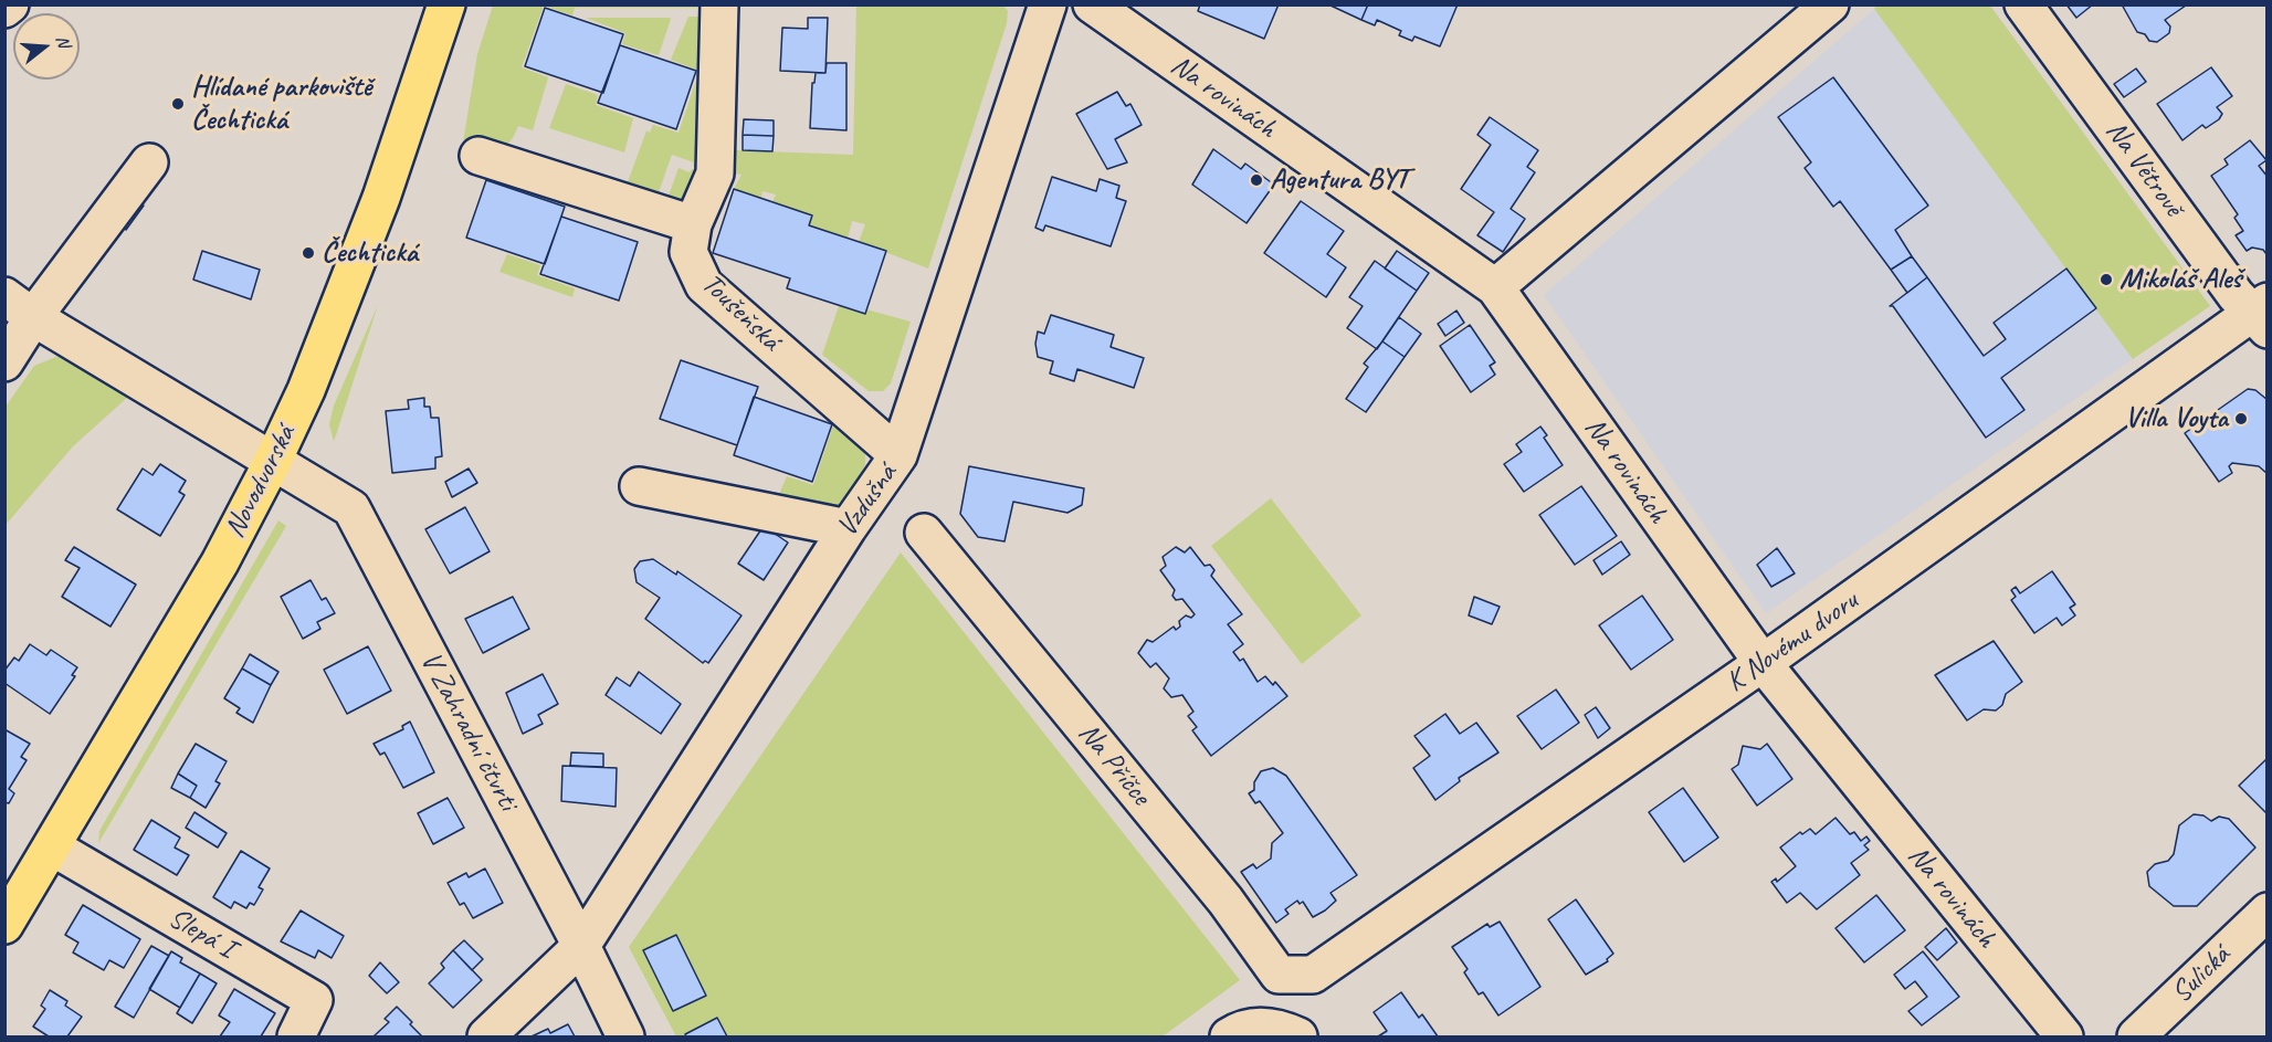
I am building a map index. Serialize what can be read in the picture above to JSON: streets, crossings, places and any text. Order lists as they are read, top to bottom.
{
  "streets": {
    "main road": ["Novodvorská"],
    "street": [
      "Na rovinách",
      "Na Větrově",
      "Toušeňská",
      "Vzdušná",
      "K Novému dvoru",
      "V Zahradní čtvrti",
      "Na Příčce",
      "Slepá I",
      "Sulická"
    ]
  },
  "crossings": [
    ["Na rovinách", "K Novému dvoru"],
    ["Na Větrově", "K Novému dvoru"],
    ["Toušeňská", "Vzdušná"],
    ["Novodvorská", "V Zahradní čtvrti"],
    ["Novodvorská", "Slepá I"],
    ["Vzdušná", "V Zahradní čtvrti"],
    ["K Novému dvoru", "Na Příčce"]
  ],
  "places": [
    "Hlídané parkoviště Čechtická",
    "Agentura BYT",
    "Čechtická",
    "Mikoláš Aleš",
    "Villa Voyta"
  ],
  "north": "right"
}
